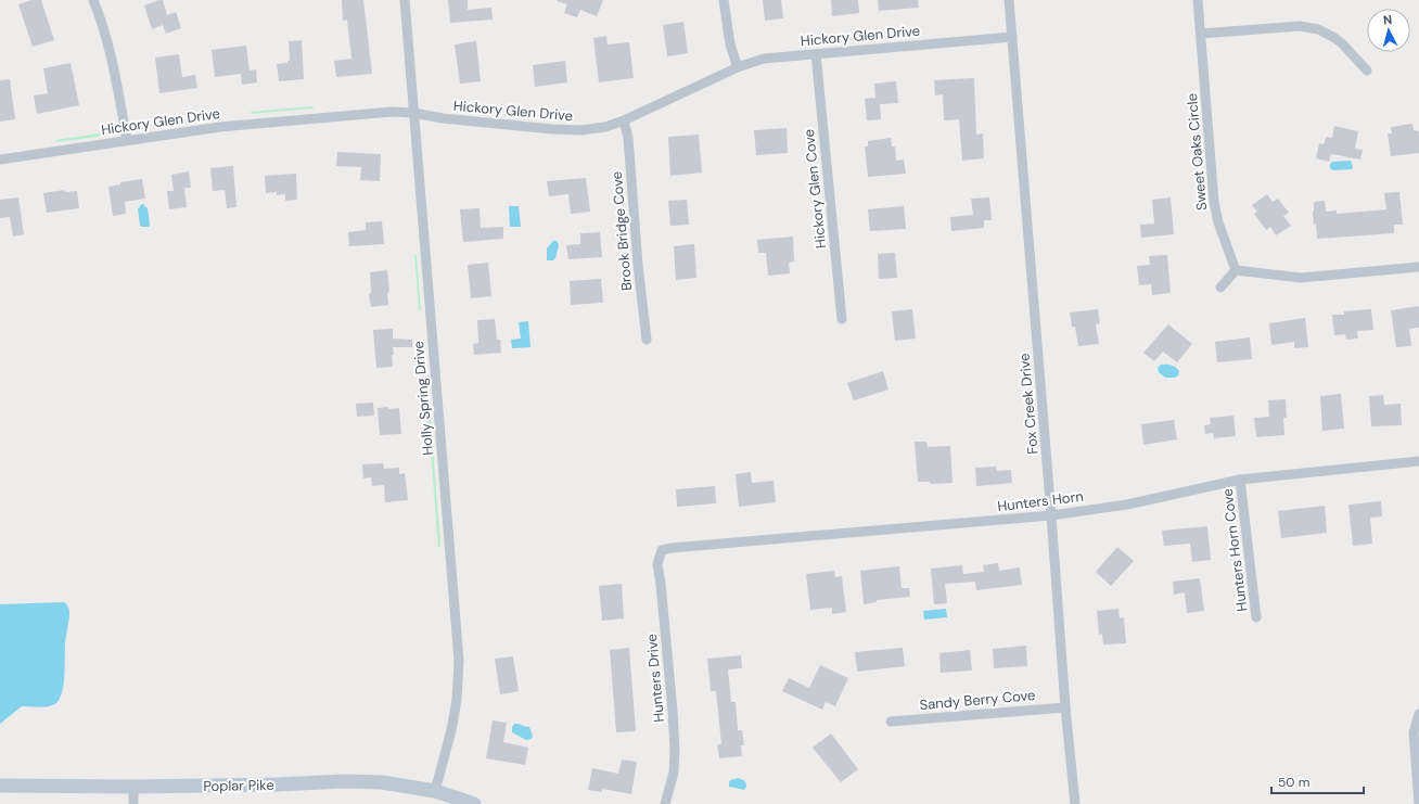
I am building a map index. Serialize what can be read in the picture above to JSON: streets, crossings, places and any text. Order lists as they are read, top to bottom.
{
  "streets": {
    "main road": ["Poplar Pike"],
    "street": [
      "Hickory Glen Drive",
      "Sweet Oaks Circle",
      "Hickory Glen Cove",
      "Brook Bridge Cove",
      "Holly Spring Drive",
      "Fox Creek Drive",
      "Hunters Horn",
      "Hunters Horn Cove",
      "Hunters Drive",
      "Sandy Berry Cove"
    ]
  },
  "crossings": [
    ["Hickory Glen Drive", "Hickory Glen Cove"],
    ["Hickory Glen Drive", "Brook Bridge Cove"],
    ["Hickory Glen Drive", "Holly Spring Drive"],
    ["Hickory Glen Drive", "Fox Creek Drive"],
    ["Holly Spring Drive", "Poplar Pike"],
    ["Fox Creek Drive", "Hunters Horn"],
    ["Fox Creek Drive", "Sandy Berry Cove"],
    ["Hunters Horn", "Hunters Horn Cove"],
    ["Hunters Horn", "Hunters Drive"]
  ],
  "scale_bar": "50 m",
  "north": "top"
}
